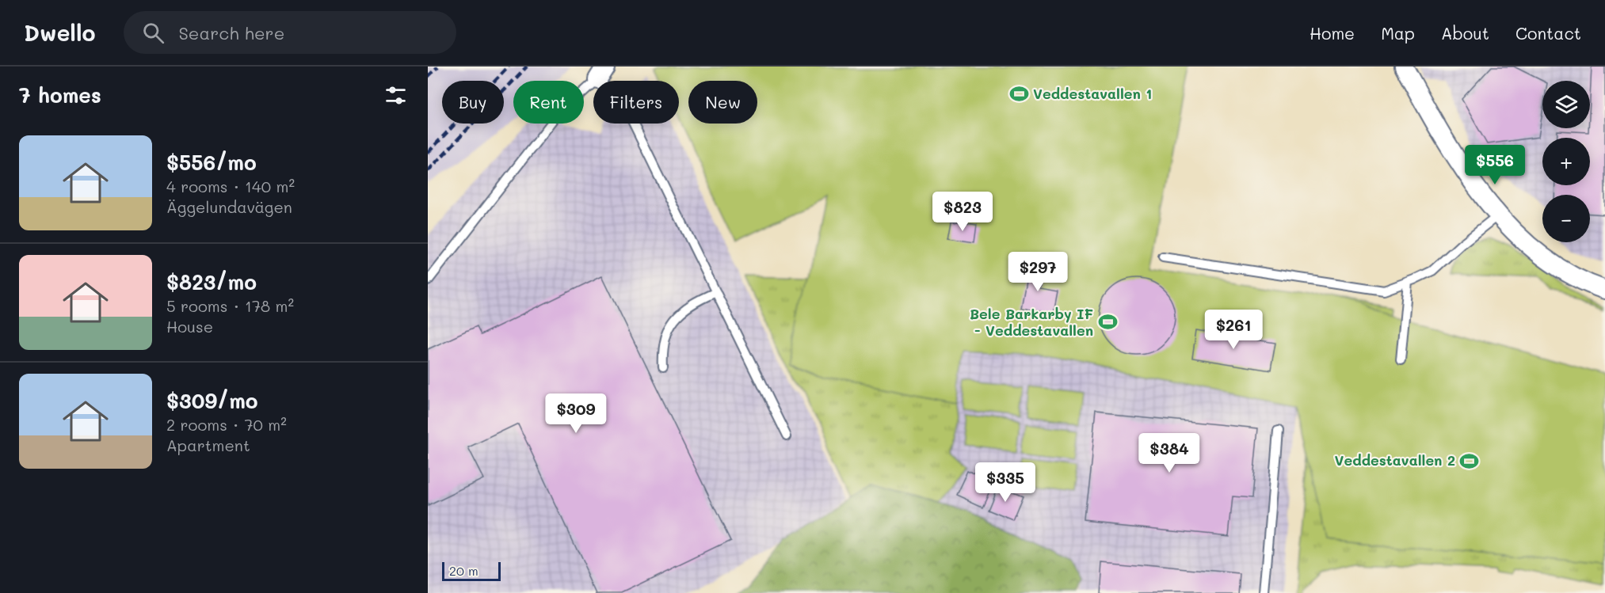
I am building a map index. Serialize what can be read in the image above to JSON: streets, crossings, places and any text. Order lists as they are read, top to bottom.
{
  "places": {
    "sports": ["Veddestavallen 1", "Bele Barkarby IF - Veddestavallen", "Veddestavallen 2"]
  },
  "scale_bar": "20 m",
  "page": {
    "header": "Dwello",
    "search": "Search here",
    "nav": [
      "Home",
      "Map",
      "About",
      "Contact"
    ],
    "heading": "7 homes",
    "map_buttons": ["+", "−"],
    "chip": [
      "Buy",
      "Rent",
      "Filters",
      "New"
    ],
    "list": [
      {
        "name": "$556/mo",
        "note": "4 rooms · 140 m² · Äggelundavägen"
      },
      {
        "name": "$823/mo",
        "note": "5 rooms · 178 m² · House"
      },
      {
        "name": "$309/mo",
        "note": "2 rooms · 70 m² · Apartment"
      }
    ],
    "price": [
      "$556",
      "$823",
      "$297",
      "$261",
      "$309",
      "$384",
      "$335"
    ],
    "scale": "20 m"
  }
}
